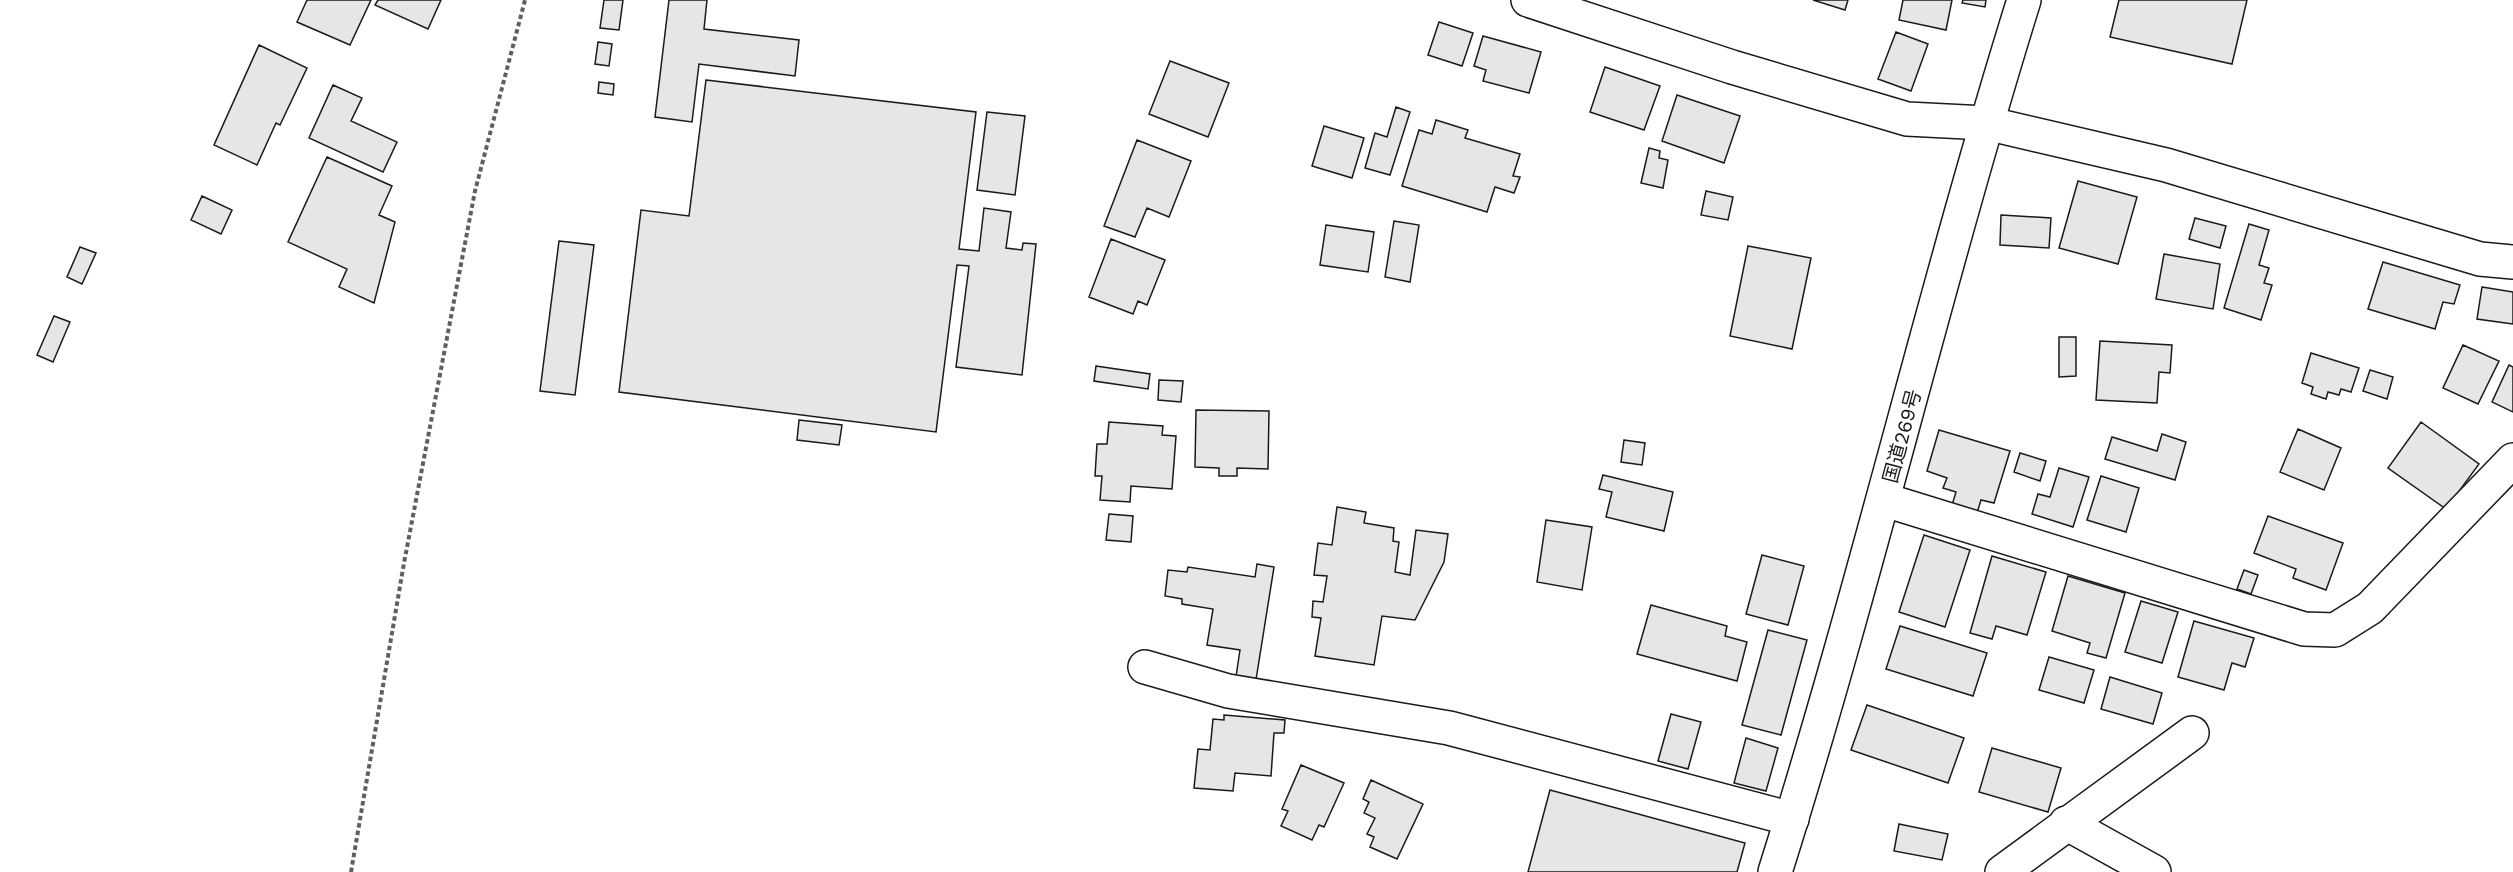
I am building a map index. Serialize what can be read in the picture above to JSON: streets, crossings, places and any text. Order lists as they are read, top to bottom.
{
  "streets": {
    "main road": ["国道269号"]
  }
}
